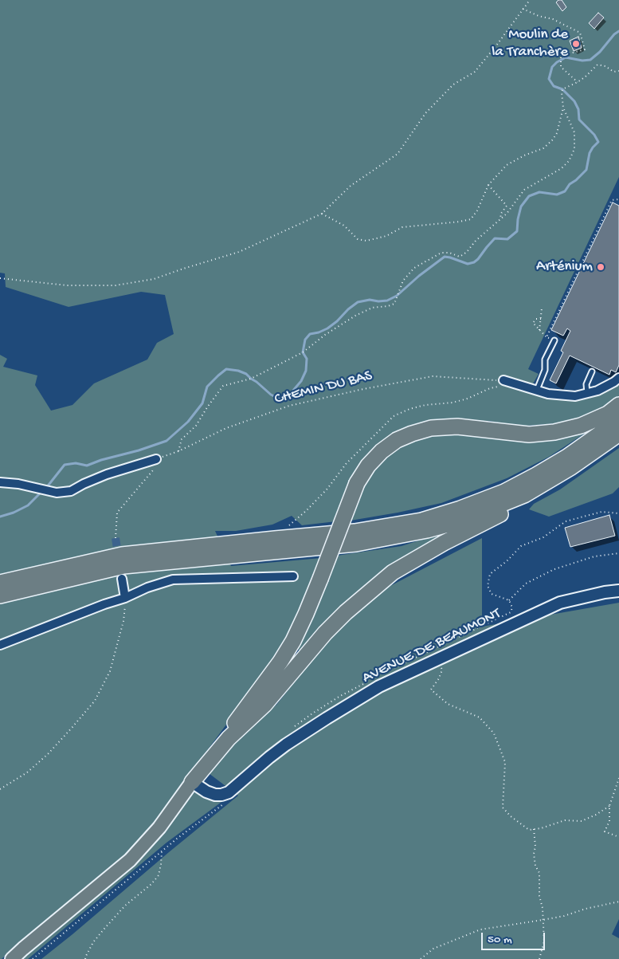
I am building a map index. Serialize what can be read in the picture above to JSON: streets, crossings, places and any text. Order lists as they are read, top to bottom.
{
  "streets": {
    "main road": ["AVENUE DE BEAUMONT"],
    "path": ["CHEMIN DU BAS"]
  },
  "places": ["Moulin de la Tranchère", "Arténium"],
  "scale_bar": "50 m"
}
